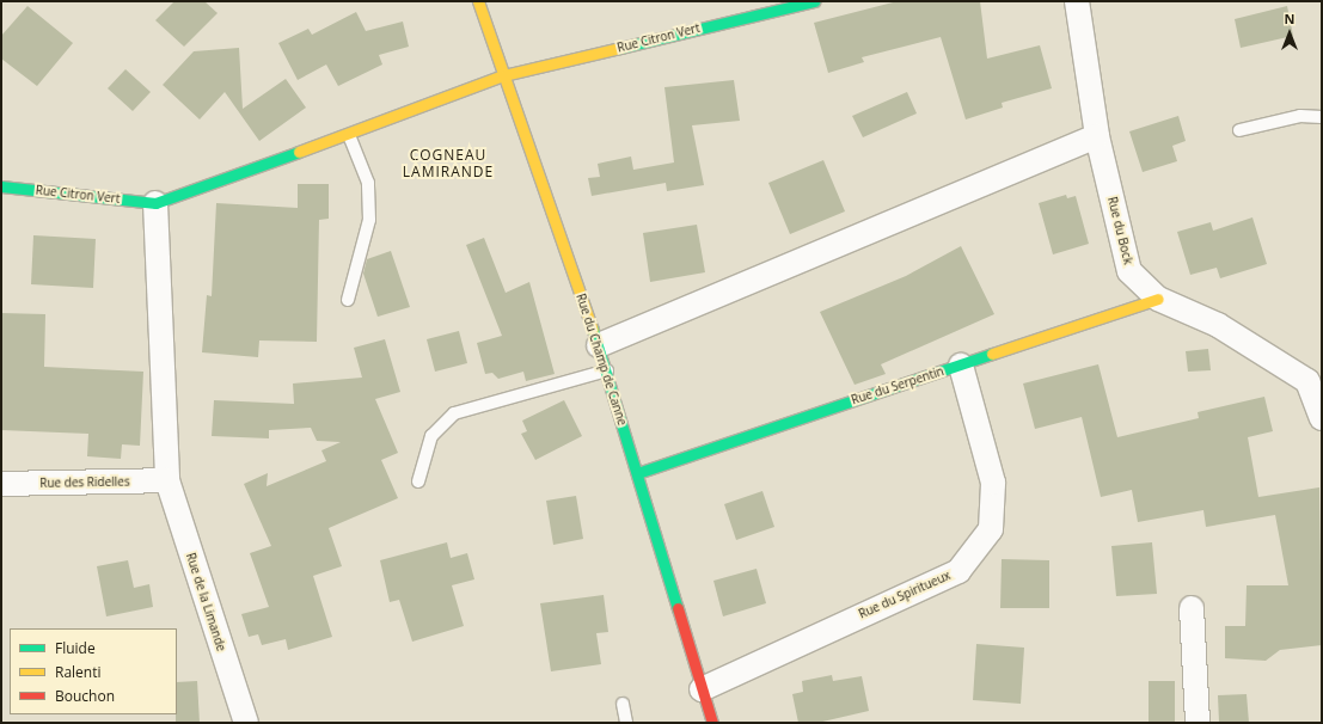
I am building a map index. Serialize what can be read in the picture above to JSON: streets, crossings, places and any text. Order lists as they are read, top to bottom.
{
  "streets": {
    "street": [
      "Rue Citron Vert",
      "Rue du Bock",
      "Rue du Champ de Canne",
      "Rue du Serpentin",
      "Rue des Ridelles",
      "Rue du Spiritueux",
      "Rue de la Limande"
    ]
  },
  "crossings": [
    ["Rue Citron Vert", "Rue du Champ de Canne"],
    ["Rue Citron Vert", "Rue de la Limande"],
    ["Rue du Bock", "Rue du Serpentin"],
    ["Rue du Champ de Canne", "Rue du Serpentin"],
    ["Rue du Champ de Canne", "Rue du Spiritueux"],
    ["Rue du Serpentin", "Rue du Spiritueux"],
    ["Rue des Ridelles", "Rue de la Limande"]
  ],
  "districts": ["COGNEAU LAMIRANDE"],
  "legend": ["Fluide", "Ralenti", "Bouchon"],
  "north": "top"
}
